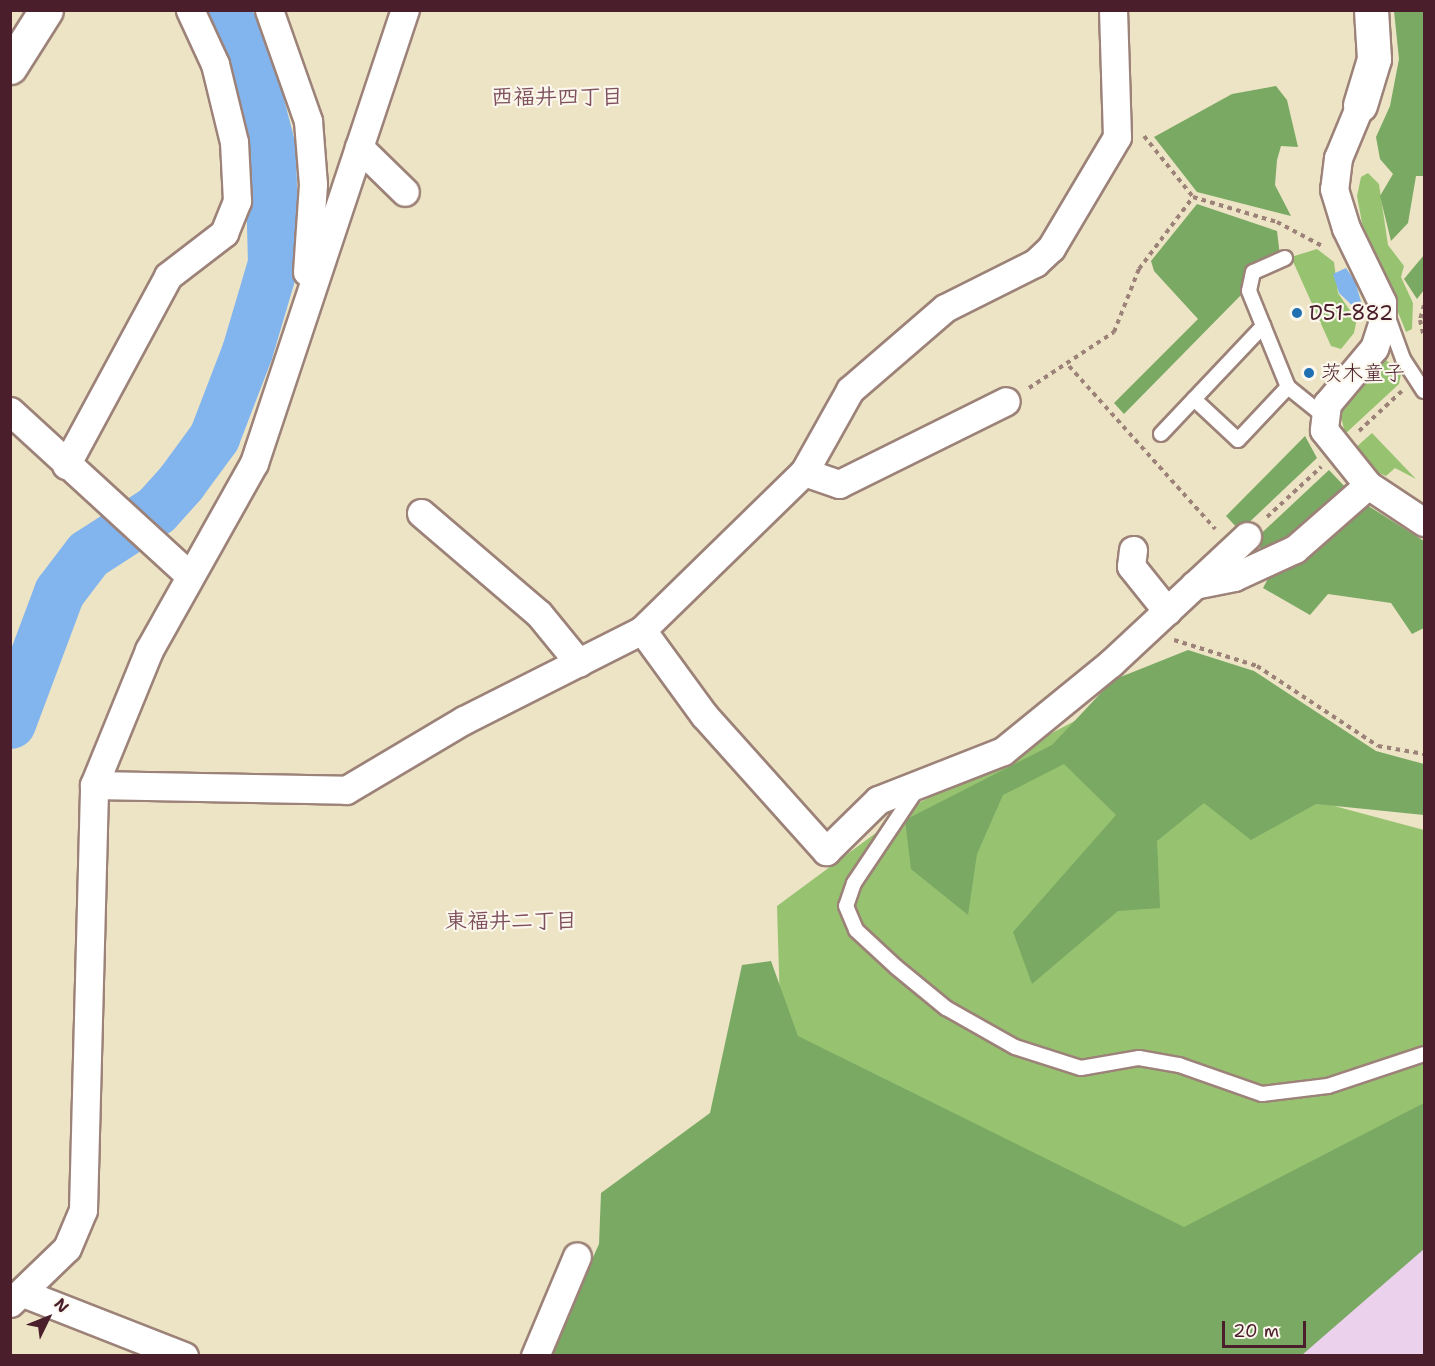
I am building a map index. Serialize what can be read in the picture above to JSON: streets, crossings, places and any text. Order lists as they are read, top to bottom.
{
  "districts": ["西福井四丁目", "東福井二丁目"],
  "places": ["D51-882", "茨木童子"],
  "scale_bar": "20 m",
  "north": "top right"
}
